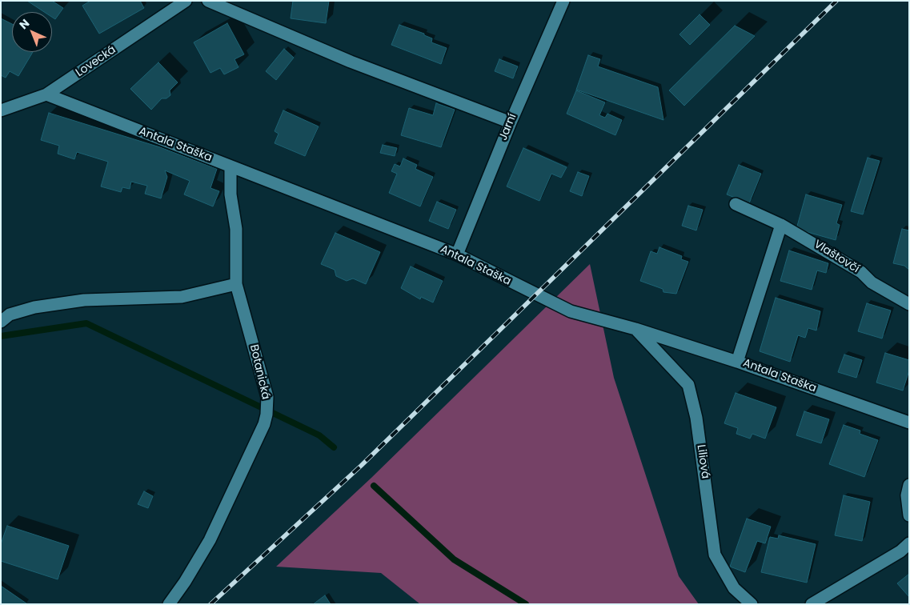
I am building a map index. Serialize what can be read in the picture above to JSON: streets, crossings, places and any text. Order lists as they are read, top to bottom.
{
  "streets": {
    "street": [
      "Lovecká",
      "Jarní",
      "Antala Staška",
      "Vlaštovčí",
      "Botanická",
      "Liliová"
    ]
  },
  "crossings": [
    ["Lovecká", "Antala Staška"],
    ["Jarní", "Antala Staška"],
    ["Antala Staška", "Botanická"],
    ["Antala Staška", "Liliová"]
  ],
  "north": "top left"
}
